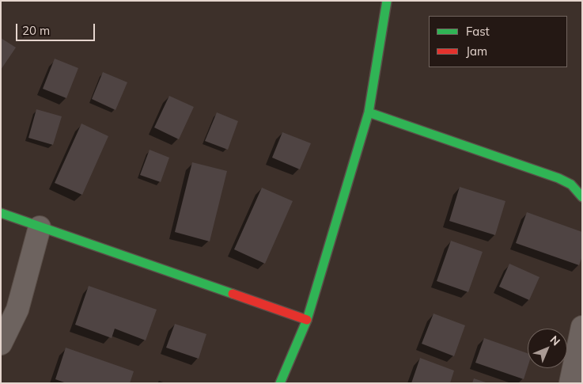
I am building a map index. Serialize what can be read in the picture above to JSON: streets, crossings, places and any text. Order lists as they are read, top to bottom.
{
  "legend": ["Fast", "Jam"],
  "scale_bar": "20 m",
  "north": "top right"
}
